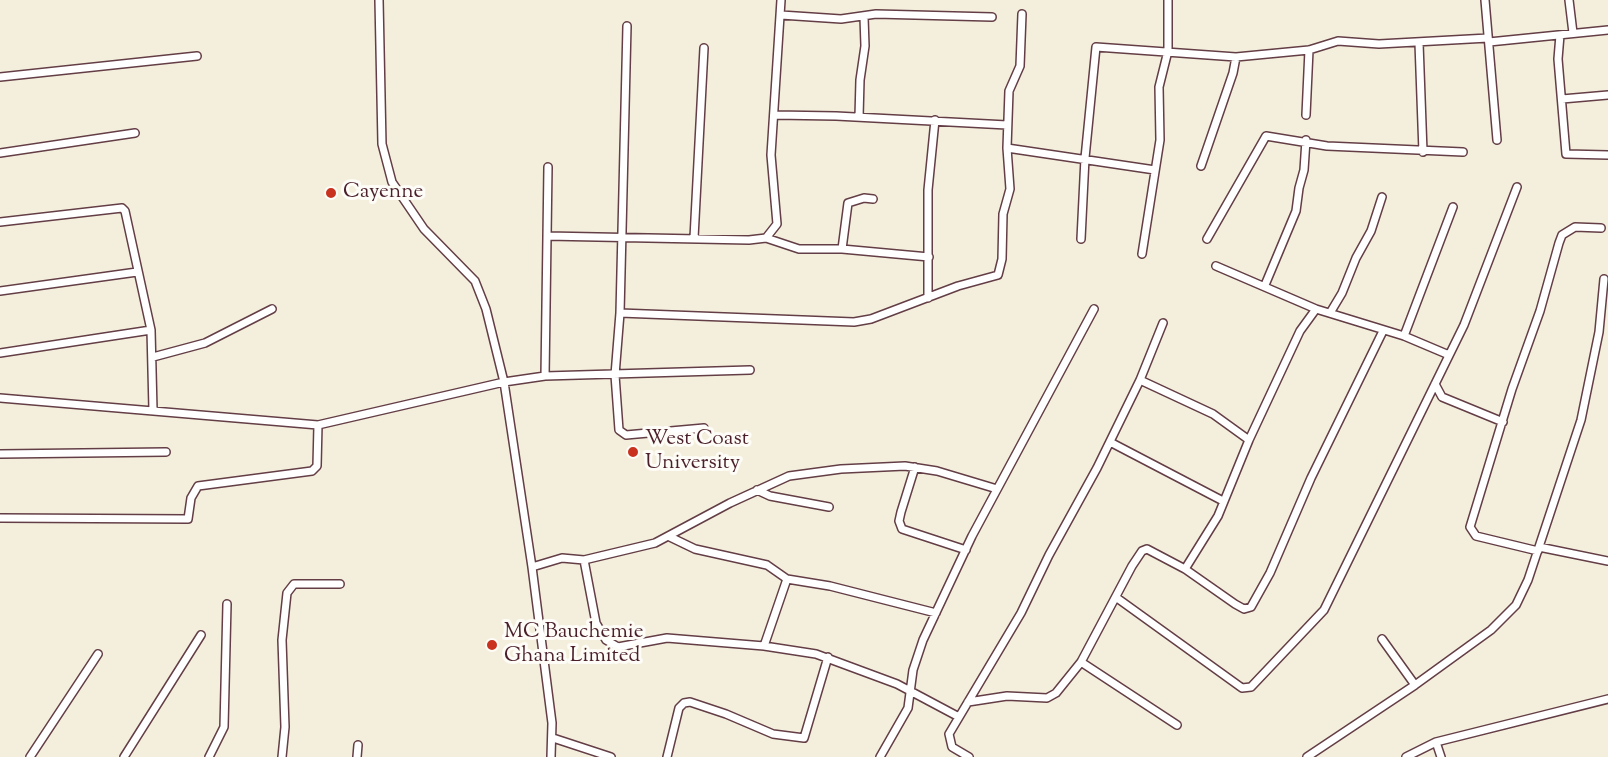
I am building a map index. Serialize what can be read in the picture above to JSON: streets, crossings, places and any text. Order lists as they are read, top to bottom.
{
  "places": ["Cayenne", "West Coast University", "MC Bauchemie Ghana Limited"]
}
